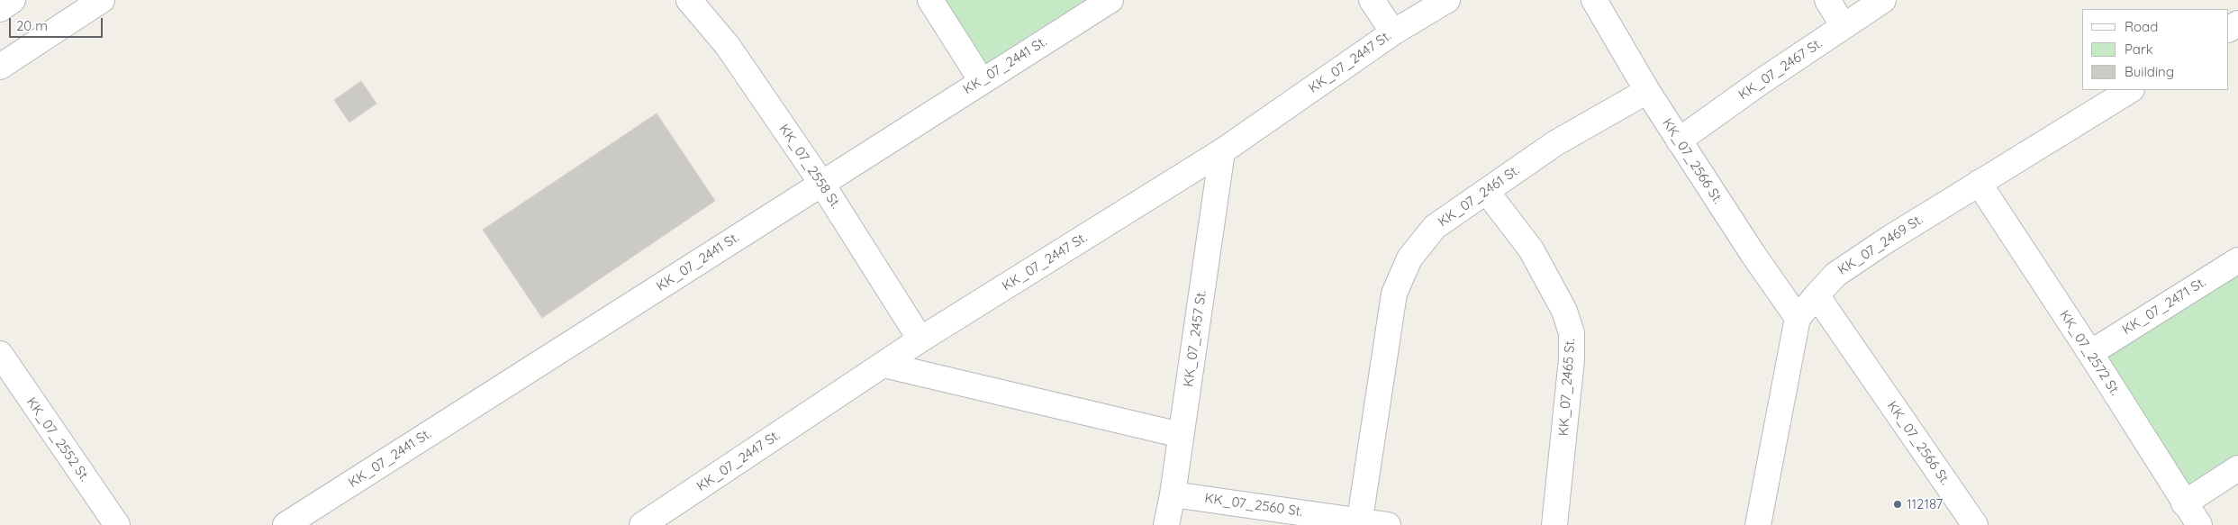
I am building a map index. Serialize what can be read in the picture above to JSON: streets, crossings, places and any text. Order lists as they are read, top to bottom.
{
  "streets": {
    "street": [
      "KK_07_2447 St.",
      "KK_07_2441 St.",
      "KK_07_2467 St.",
      "KK_07_2566 St.",
      "KK_07_2558 St.",
      "KK_07_2461 St.",
      "KK_07_2469 St.",
      "KK_07_2471 St.",
      "KK_07_2457 St.",
      "KK_07_2572 St.",
      "KK_07_2465 St.",
      "KK_07_2552 St.",
      "KK_07_2560 St."
    ]
  },
  "crossings": [
    ["KK_07_2447 St.", "KK_07_2558 St."],
    ["KK_07_2447 St.", "KK_07_2457 St."],
    ["KK_07_2441 St.", "KK_07_2558 St."],
    ["KK_07_2467 St.", "KK_07_2566 St."],
    ["KK_07_2566 St.", "KK_07_2461 St."],
    ["KK_07_2566 St.", "KK_07_2469 St."],
    ["KK_07_2461 St.", "KK_07_2465 St."],
    ["KK_07_2461 St.", "KK_07_2560 St."],
    ["KK_07_2469 St.", "KK_07_2572 St."],
    ["KK_07_2471 St.", "KK_07_2572 St."],
    ["KK_07_2457 St.", "KK_07_2560 St."]
  ],
  "places": ["112187"],
  "legend": ["Road", "Park", "Building"],
  "scale_bar": "20 m"
}
